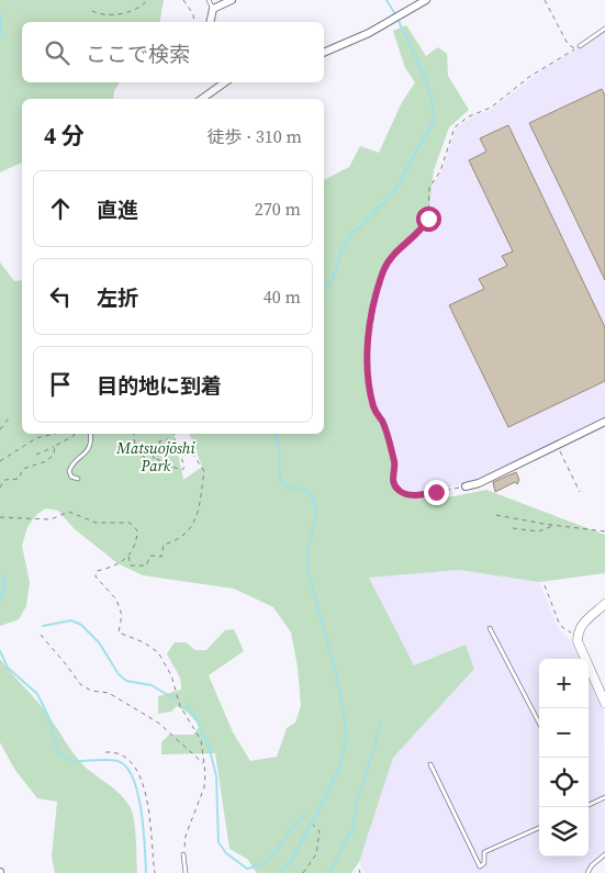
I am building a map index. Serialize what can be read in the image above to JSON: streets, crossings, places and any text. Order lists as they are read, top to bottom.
{
  "parks": ["Matsuojōshi Park"],
  "page": {
    "search": "ここで検索",
    "heading": ["4 分", "徒歩 · 310 m"],
    "list": [
      ["直進", "270 m"],
      ["左折", "40 m"],
      "目的地に到着"
    ],
    "map_buttons": ["+", "−"]
  }
}
